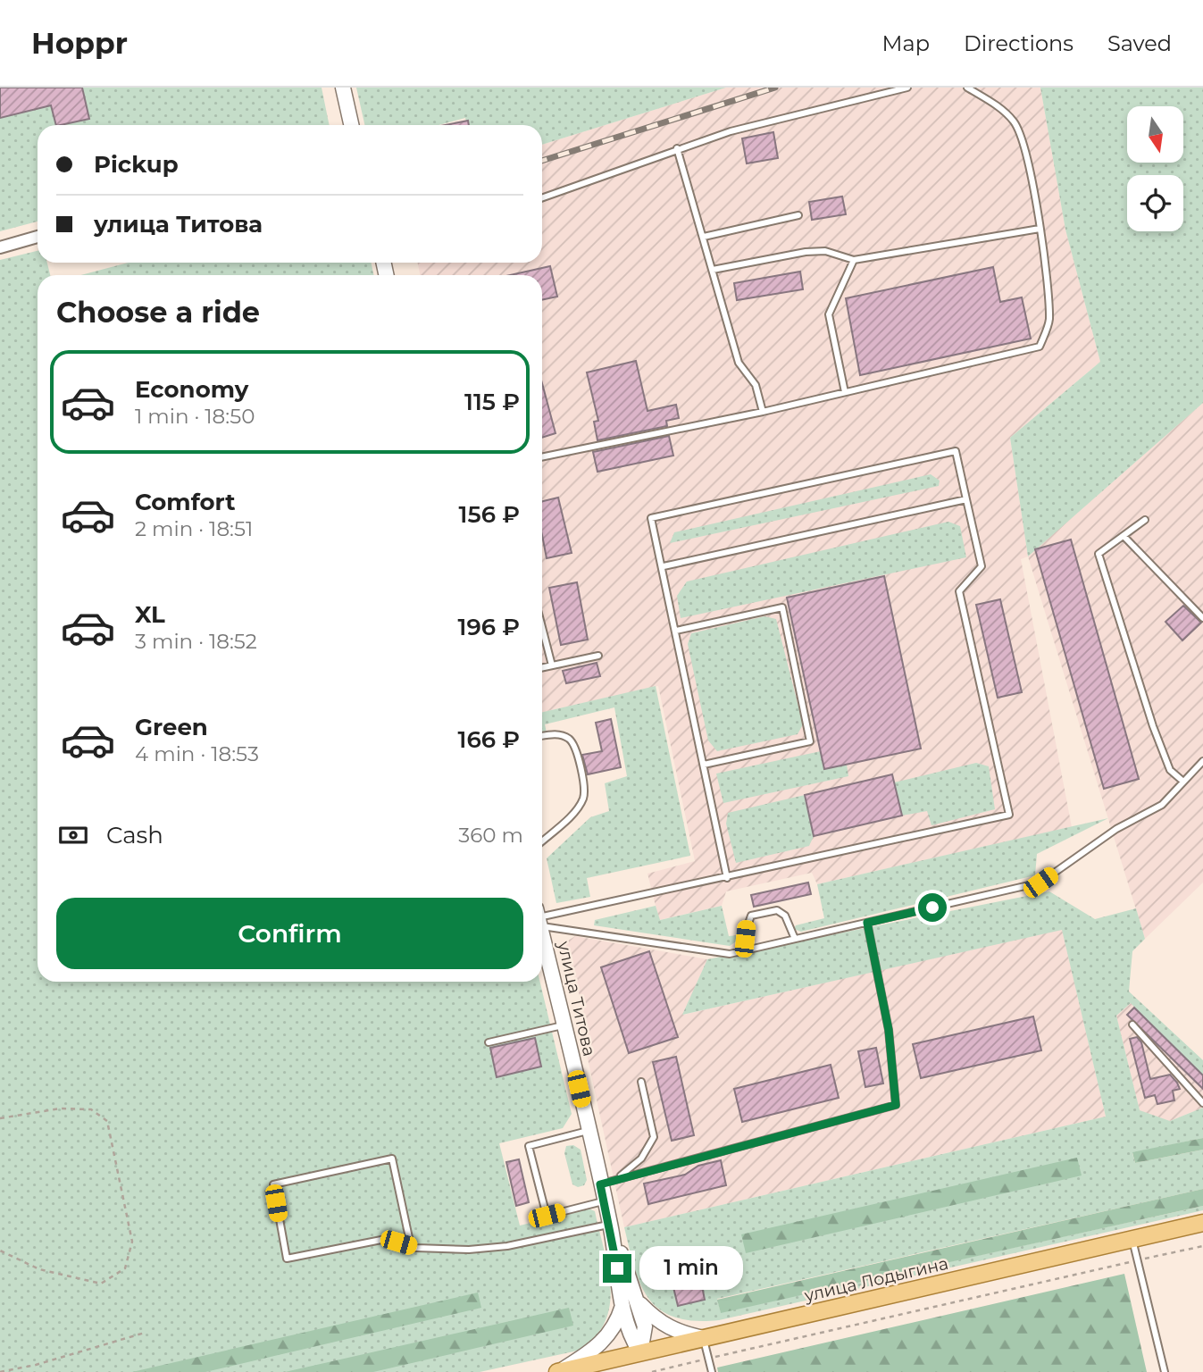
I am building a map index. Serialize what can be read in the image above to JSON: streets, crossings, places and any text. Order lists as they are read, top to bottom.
{
  "streets": {
    "main road": ["улица Титова", "улица Лодыгина"]
  },
  "crossings": [
    ["улица Титова", "улица Лодыгина"]
  ],
  "north": "bottom",
  "page": {
    "header": "Hoppr",
    "nav": ["Map", "Directions", "Saved"],
    "banner": ["Pickup", "улица Титова"],
    "heading": "Choose a ride",
    "list": [
      {
        "name": "Economy",
        "note": "1 min · 18:50",
        "value": "115 ₽"
      },
      {
        "name": "Comfort",
        "note": "2 min · 18:51",
        "value": "156 ₽"
      },
      {
        "name": "XL",
        "note": "3 min · 18:52",
        "value": "196 ₽"
      },
      {
        "name": "Green",
        "note": "4 min · 18:53",
        "value": "166 ₽"
      }
    ],
    "pay": ["Cash", "360 m"],
    "buttons": "Confirm",
    "bubble": "1 min"
  }
}
